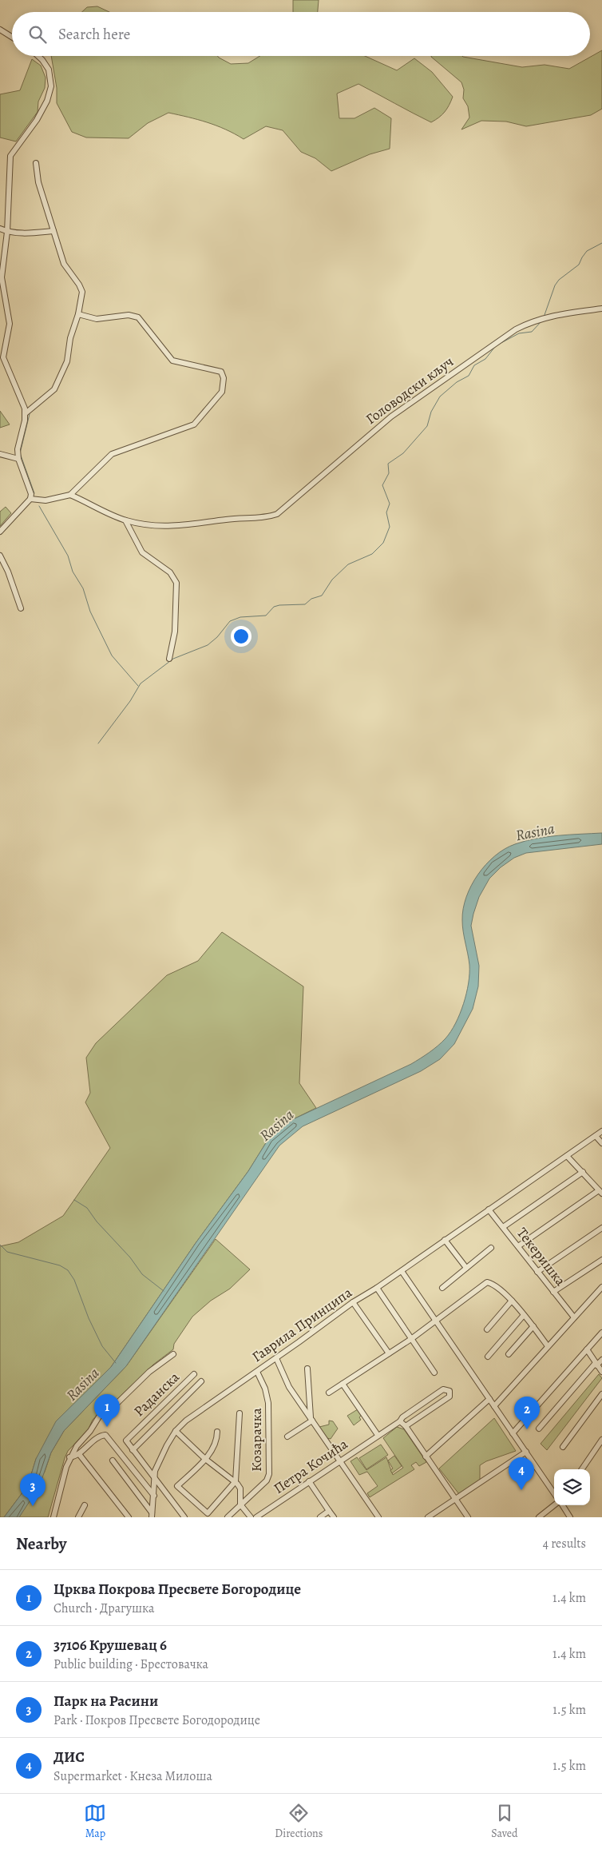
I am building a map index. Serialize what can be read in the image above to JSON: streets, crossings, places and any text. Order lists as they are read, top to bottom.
{
  "streets": {
    "street": [
      "Головодски кључ",
      "Текеришка",
      "Гаврила Принципа",
      "Раданска",
      "Козарачка",
      "Петра Кочића"
    ]
  },
  "crossings": [
    ["Текеришка", "Гаврила Принципа"],
    ["Гаврила Принципа", "Козарачка"]
  ],
  "water": ["Rasina"],
  "page": {
    "search": "Search here",
    "pins": [
      "1",
      "2",
      "4",
      "3"
    ],
    "heading": ["Nearby", "4 results"],
    "list": [
      {
        "mark": "1",
        "name": "Црква Покрова Пресвете Богородице",
        "note": "Church · Драгушка",
        "value": "1.4 km"
      },
      {
        "mark": "2",
        "name": "37106 Крушевац 6",
        "note": "Public building · Брестовачка",
        "value": "1.4 km"
      },
      {
        "mark": "3",
        "name": "Парк на Расини",
        "note": "Park · Покров Пресвете Богодородице",
        "value": "1.5 km"
      },
      {
        "mark": "4",
        "name": "ДИС",
        "note": "Supermarket · Кнеза Милоша",
        "value": "1.5 km"
      }
    ],
    "nav": ["Map", "Directions", "Saved"]
  }
}
